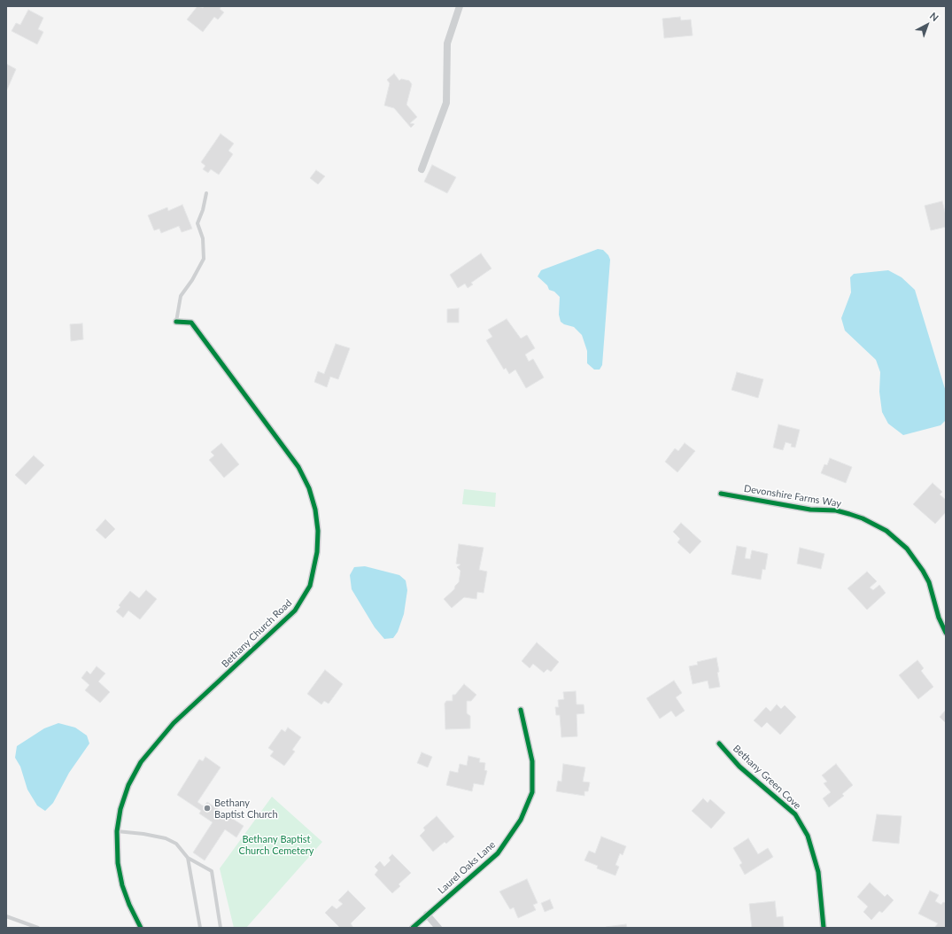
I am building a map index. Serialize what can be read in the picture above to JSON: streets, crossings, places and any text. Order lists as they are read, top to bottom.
{
  "streets": {
    "street": [
      "Devonshire Farms Way",
      "Bethany Church Road",
      "Bethany Green Cove",
      "Laurel Oaks Lane"
    ]
  },
  "parks": ["Bethany Baptist Church Cemetery"],
  "places": ["Bethany Baptist Church"],
  "north": "top right"
}
